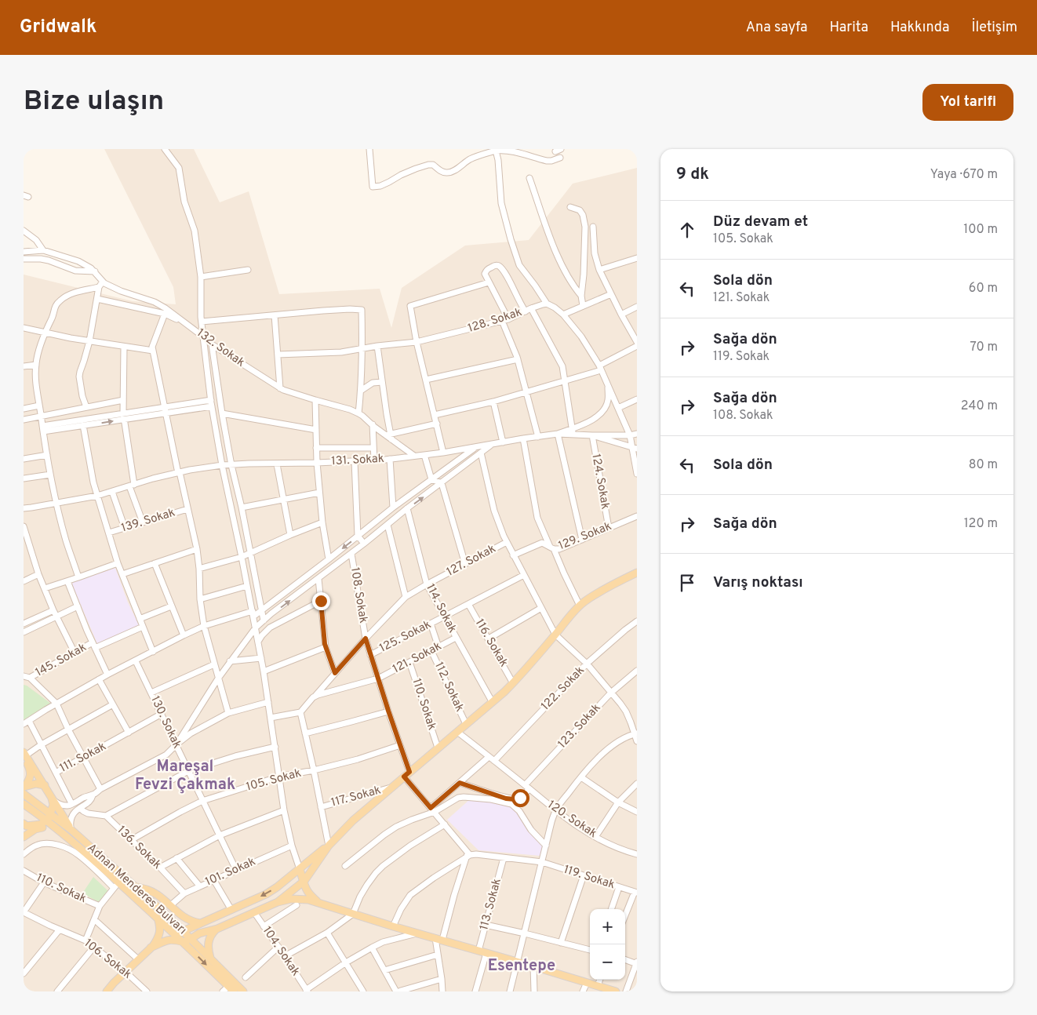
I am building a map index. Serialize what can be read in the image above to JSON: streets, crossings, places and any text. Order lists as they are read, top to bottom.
{
  "streets": {
    "main road": ["Adnan Menderes Bulvarı"],
    "street": [
      "128. Sokak",
      "132. Sokak",
      "131. Sokak",
      "124. Sokak",
      "139. Sokak",
      "129. Sokak",
      "127. Sokak",
      "108. Sokak",
      "114. Sokak",
      "125. Sokak",
      "116. Sokak",
      "121. Sokak",
      "145. Sokak",
      "112. Sokak",
      "122. Sokak",
      "110. Sokak",
      "130. Sokak",
      "123. Sokak",
      "111. Sokak",
      "105. Sokak",
      "117. Sokak",
      "120. Sokak",
      "136. Sokak",
      "101. Sokak",
      "119. Sokak",
      "113. Sokak",
      "104. Sokak",
      "106. Sokak"
    ]
  },
  "crossings": [
    ["132. Sokak", "131. Sokak"],
    ["131. Sokak", "124. Sokak"],
    ["124. Sokak", "129. Sokak"],
    ["127. Sokak", "108. Sokak"],
    ["127. Sokak", "114. Sokak"],
    ["108. Sokak", "125. Sokak"],
    ["108. Sokak", "121. Sokak"],
    ["108. Sokak", "105. Sokak"],
    ["114. Sokak", "125. Sokak"],
    ["114. Sokak", "121. Sokak"],
    ["125. Sokak", "116. Sokak"],
    ["121. Sokak", "112. Sokak"],
    ["121. Sokak", "110. Sokak"],
    ["122. Sokak", "120. Sokak"],
    ["130. Sokak", "111. Sokak"],
    ["130. Sokak", "105. Sokak"],
    ["130. Sokak", "101. Sokak"],
    ["123. Sokak", "120. Sokak"],
    ["105. Sokak", "136. Sokak"],
    ["136. Sokak", "101. Sokak"]
  ],
  "districts": ["Mareşal Fevzi Çakmak", "Esentepe"],
  "page": {
    "header": "Gridwalk",
    "nav": [
      "Ana sayfa",
      "Harita",
      "Hakkında",
      "İletişim"
    ],
    "buttons": "Yol tarifi",
    "title": "Bize ulaşın",
    "heading": ["9 dk", "Yaya · 670 m"],
    "list": [
      ["Düz devam et", "105. Sokak", "100 m"],
      ["Sola dön", "121. Sokak", "60 m"],
      ["Sağa dön", "119. Sokak", "70 m"],
      ["Sağa dön", "108. Sokak", "240 m"],
      ["Sola dön", "80 m"],
      ["Sağa dön", "120 m"],
      "Varış noktası"
    ],
    "map_buttons": ["+", "−"]
  }
}
